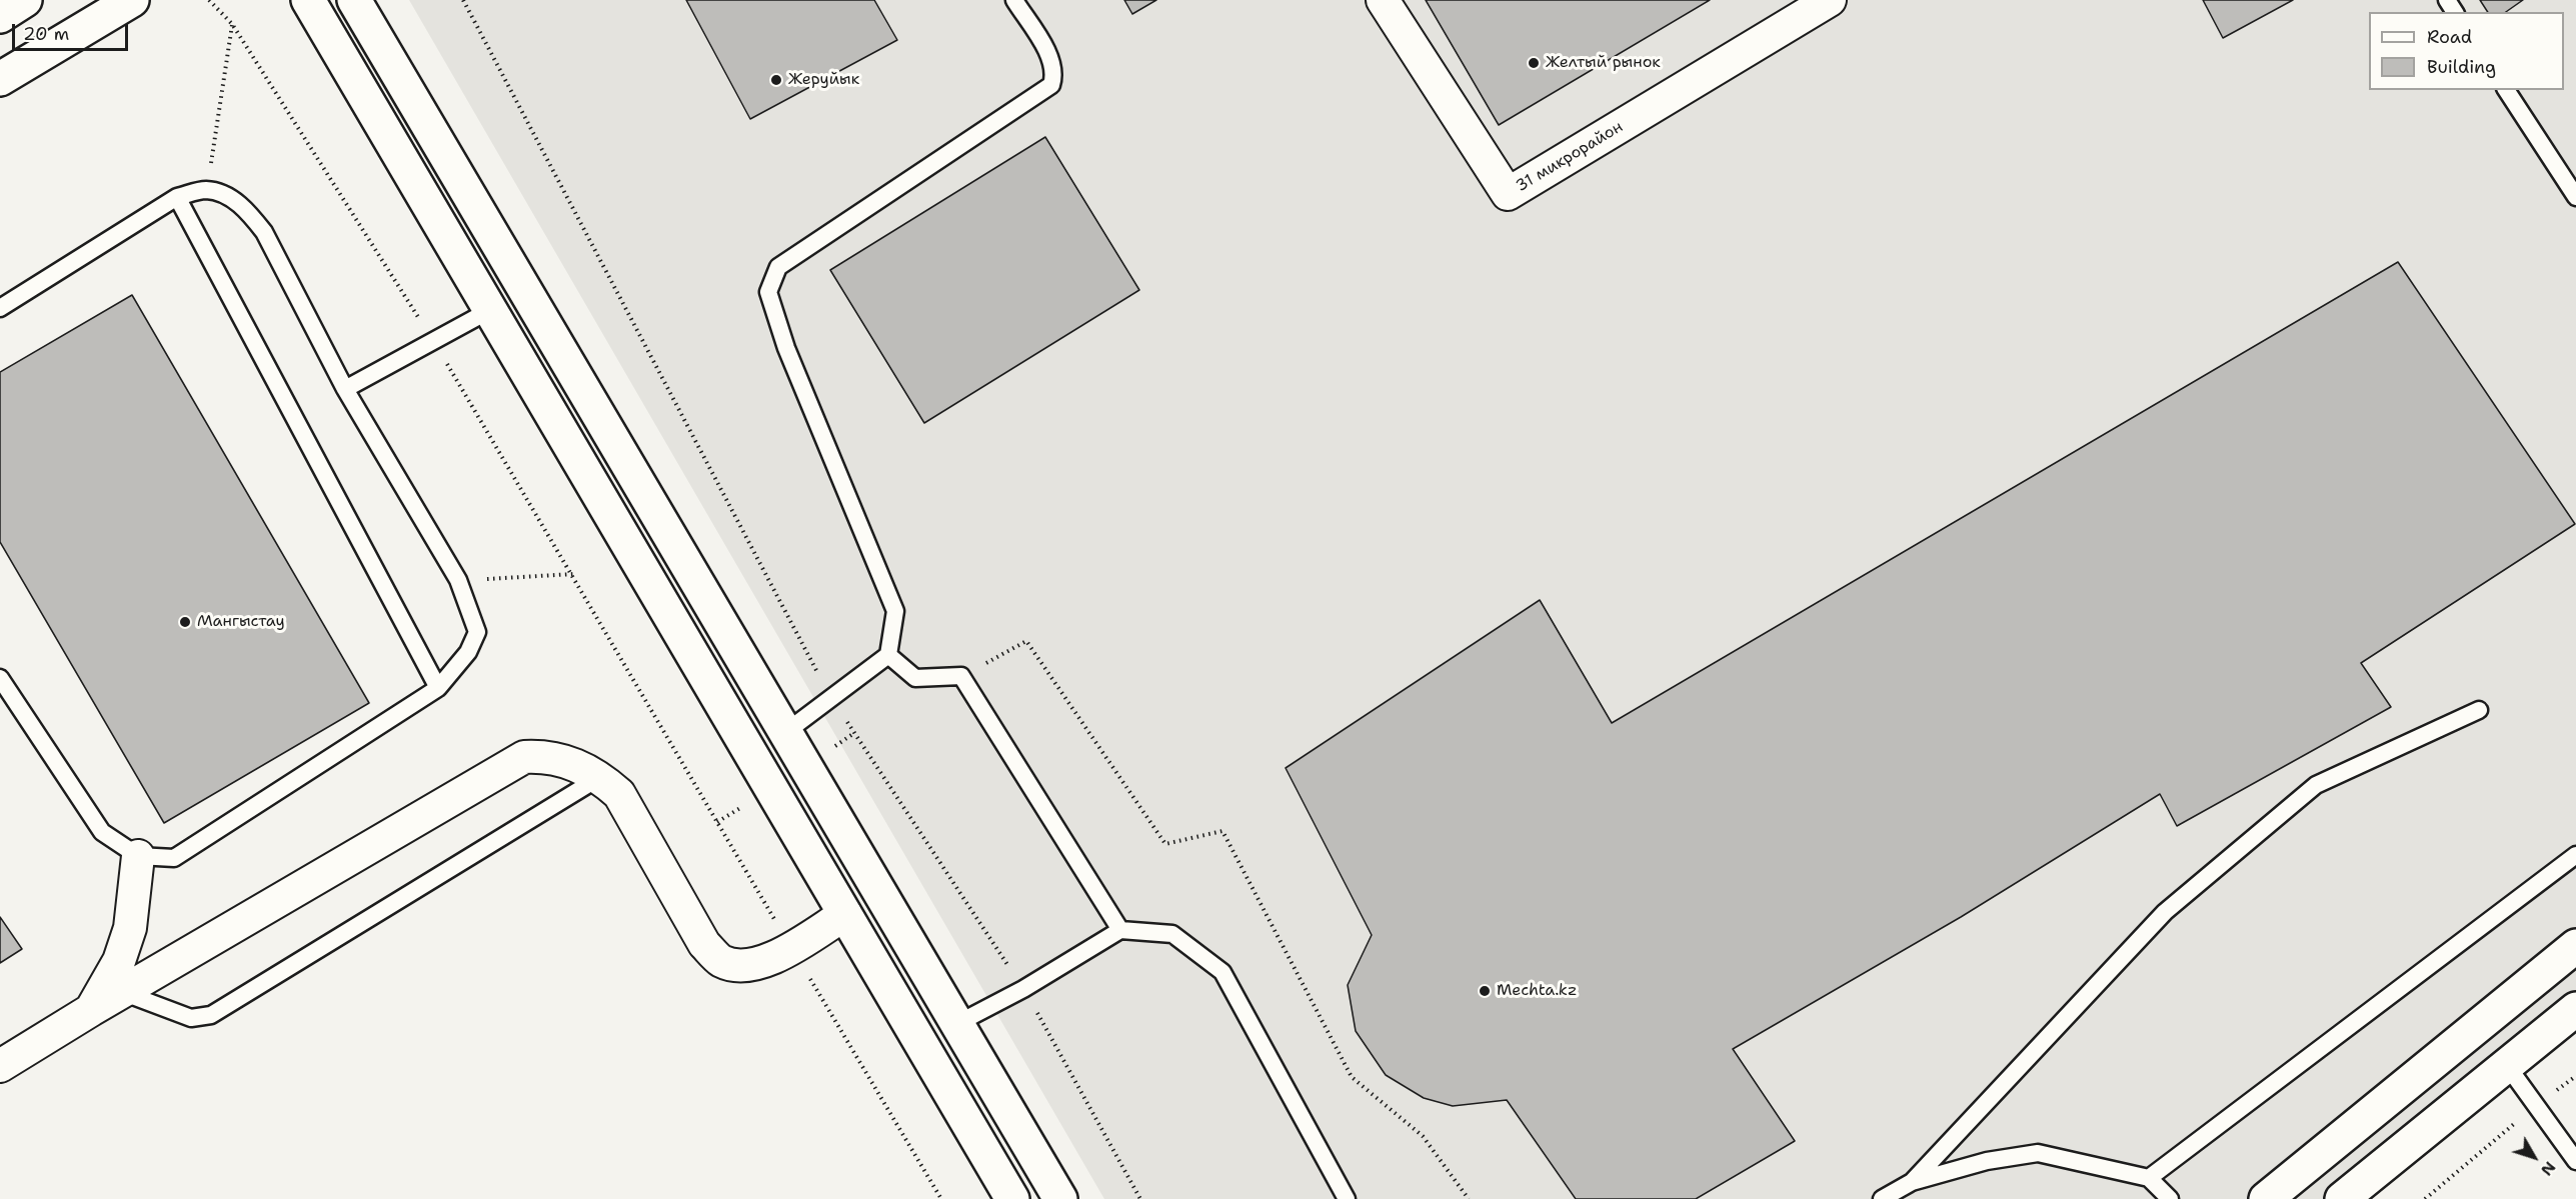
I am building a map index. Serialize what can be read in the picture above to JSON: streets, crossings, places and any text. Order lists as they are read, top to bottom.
{
  "streets": {
    "street": ["31 микрорайон"]
  },
  "places": [
    "Желтый рынок",
    "Жеруйык",
    "Мангыстау",
    "Mechta.kz"
  ],
  "legend": ["Road", "Building"],
  "scale_bar": "20 m",
  "north": "bottom right"
}
